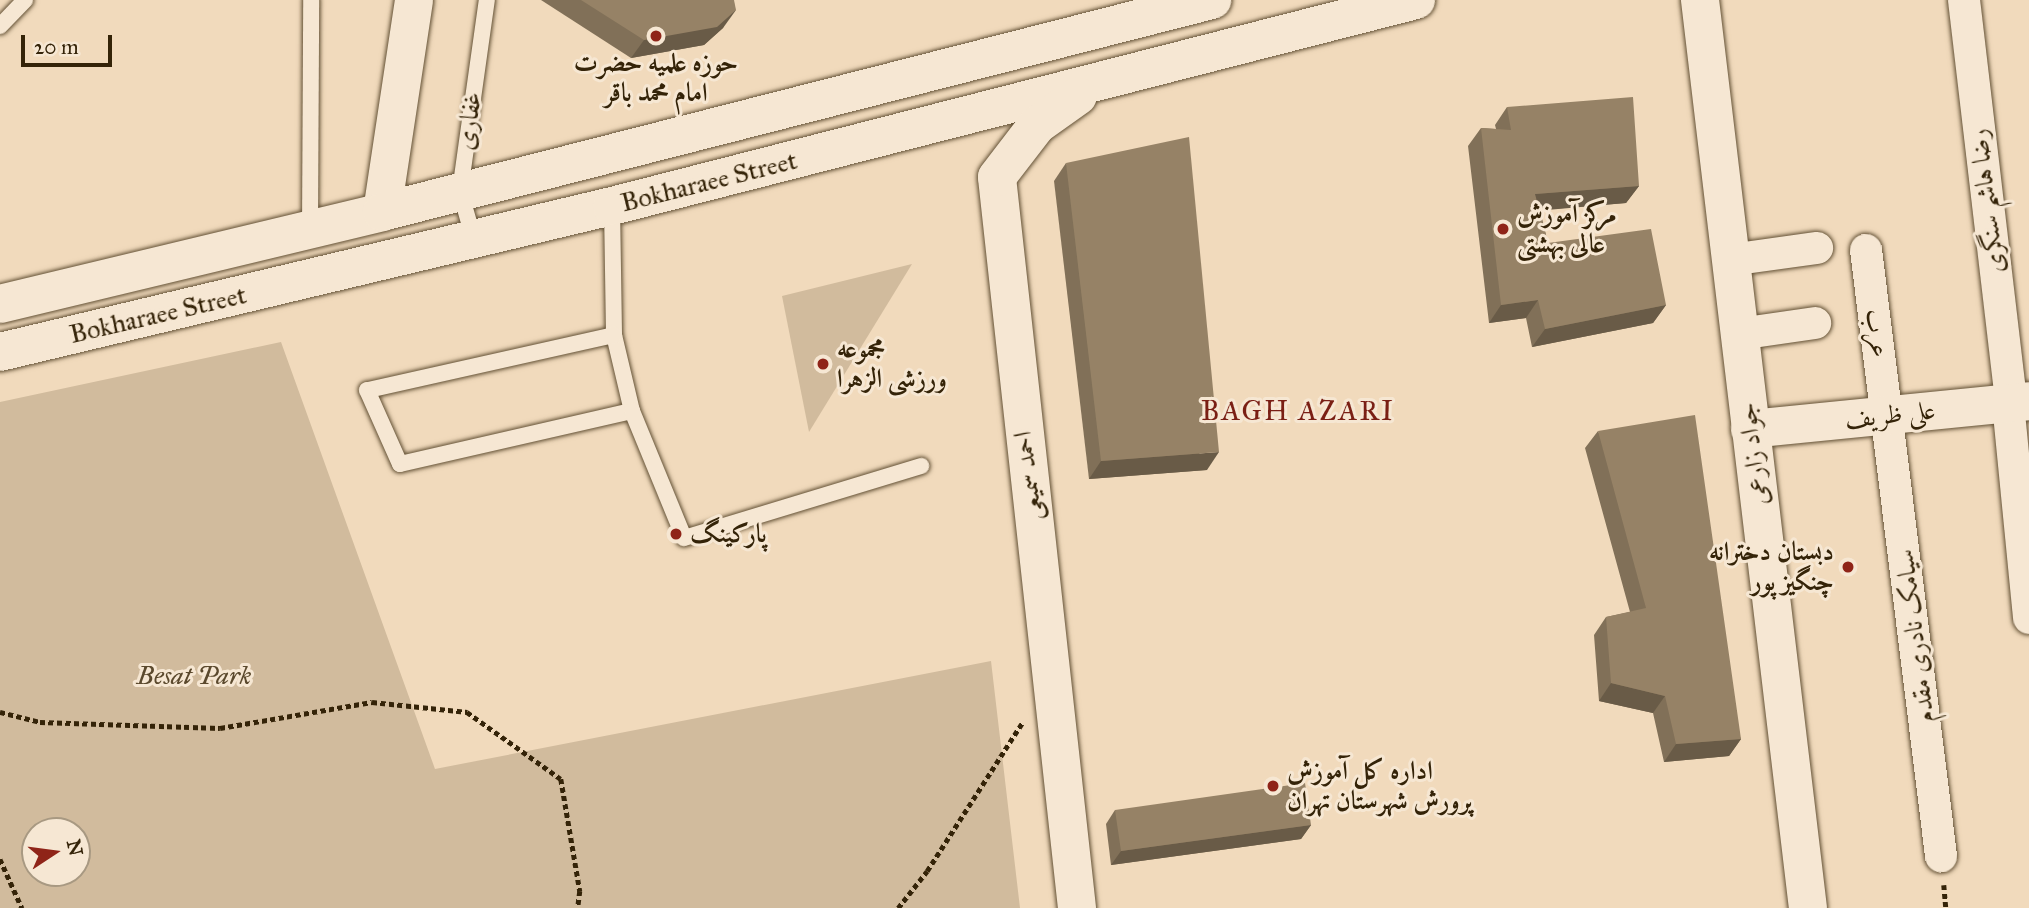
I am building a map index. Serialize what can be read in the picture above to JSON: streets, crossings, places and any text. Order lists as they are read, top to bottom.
{
  "streets": {
    "main road": [
      "Bokharaee Street",
      "علی ظریف",
      "جواد زارعی",
      "احمد سمیعی"
    ],
    "street": ["رضا هاشم سنگری", "عرب", "سیامک نادری مقدم"],
    "lane": ["غفاری"]
  },
  "crossings": [
    ["غفاری", "Bokharaee Street"],
    ["Bokharaee Street", "احمد سمیعی"],
    ["رضا هاشم سنگری", "علی ظریف"],
    ["عرب", "علی ظریف"],
    ["عرب", "سیامک نادری مقدم"],
    ["علی ظریف", "جواد زارعی"],
    ["علی ظریف", "سیامک نادری مقدم"]
  ],
  "districts": ["BAGH AZARI"],
  "parks": ["Besat Park"],
  "places": [
    "حوزه علمیه حضرت امام محمد باقر",
    "مرکز آموزش عالی بهشتی",
    "مجموعه ورزشی الزهرا",
    "پارکینگ",
    "دبستان دخترانه چنگیز پور",
    "اداره کل آموزش پرورش شهرستان تهران"
  ],
  "scale_bar": "20 m",
  "north": "right"
}
